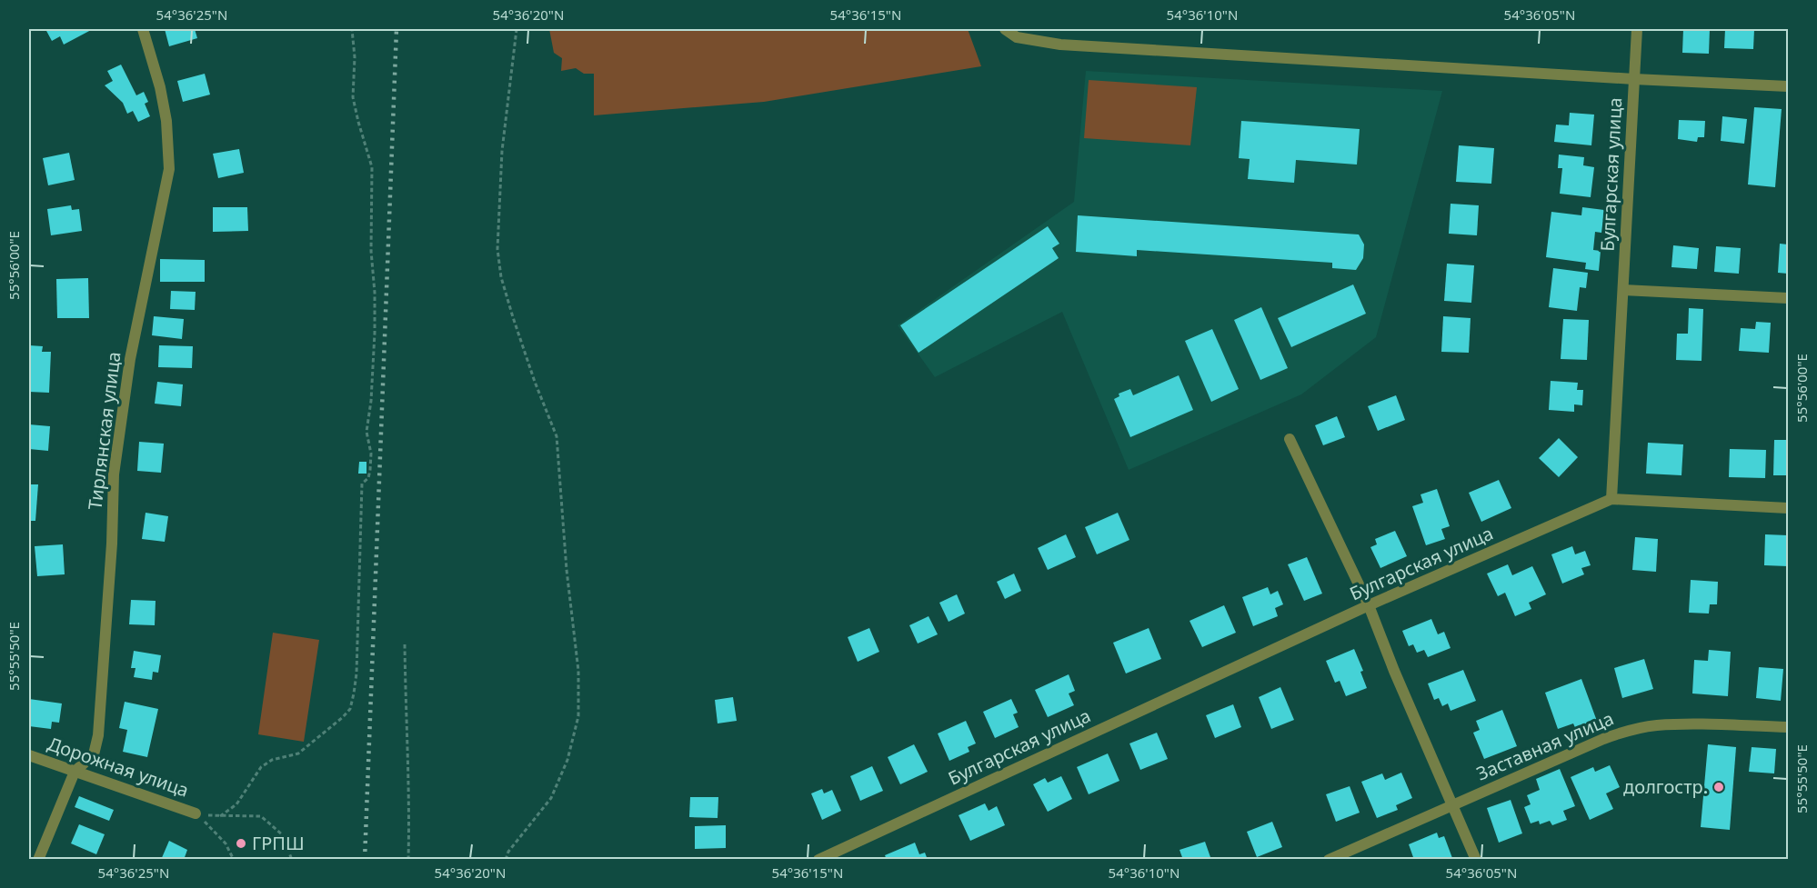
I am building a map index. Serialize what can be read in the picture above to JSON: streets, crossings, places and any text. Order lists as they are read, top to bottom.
{
  "streets": {
    "street": [
      "Булгарская улица",
      "Тирлянская улица",
      "Заставная улица",
      "Дорожная улица"
    ]
  },
  "crossings": [
    ["Тирлянская улица", "Дорожная улица"]
  ],
  "places": ["долгостр.", "ГРПШ"],
  "coordinates": [
    "54°36'25\"N",
    "54°36'20\"N",
    "54°36'15\"N",
    "54°36'10\"N",
    "54°36'05\"N",
    "55°56'00\"E",
    "55°55'50\"E"
  ]
}
